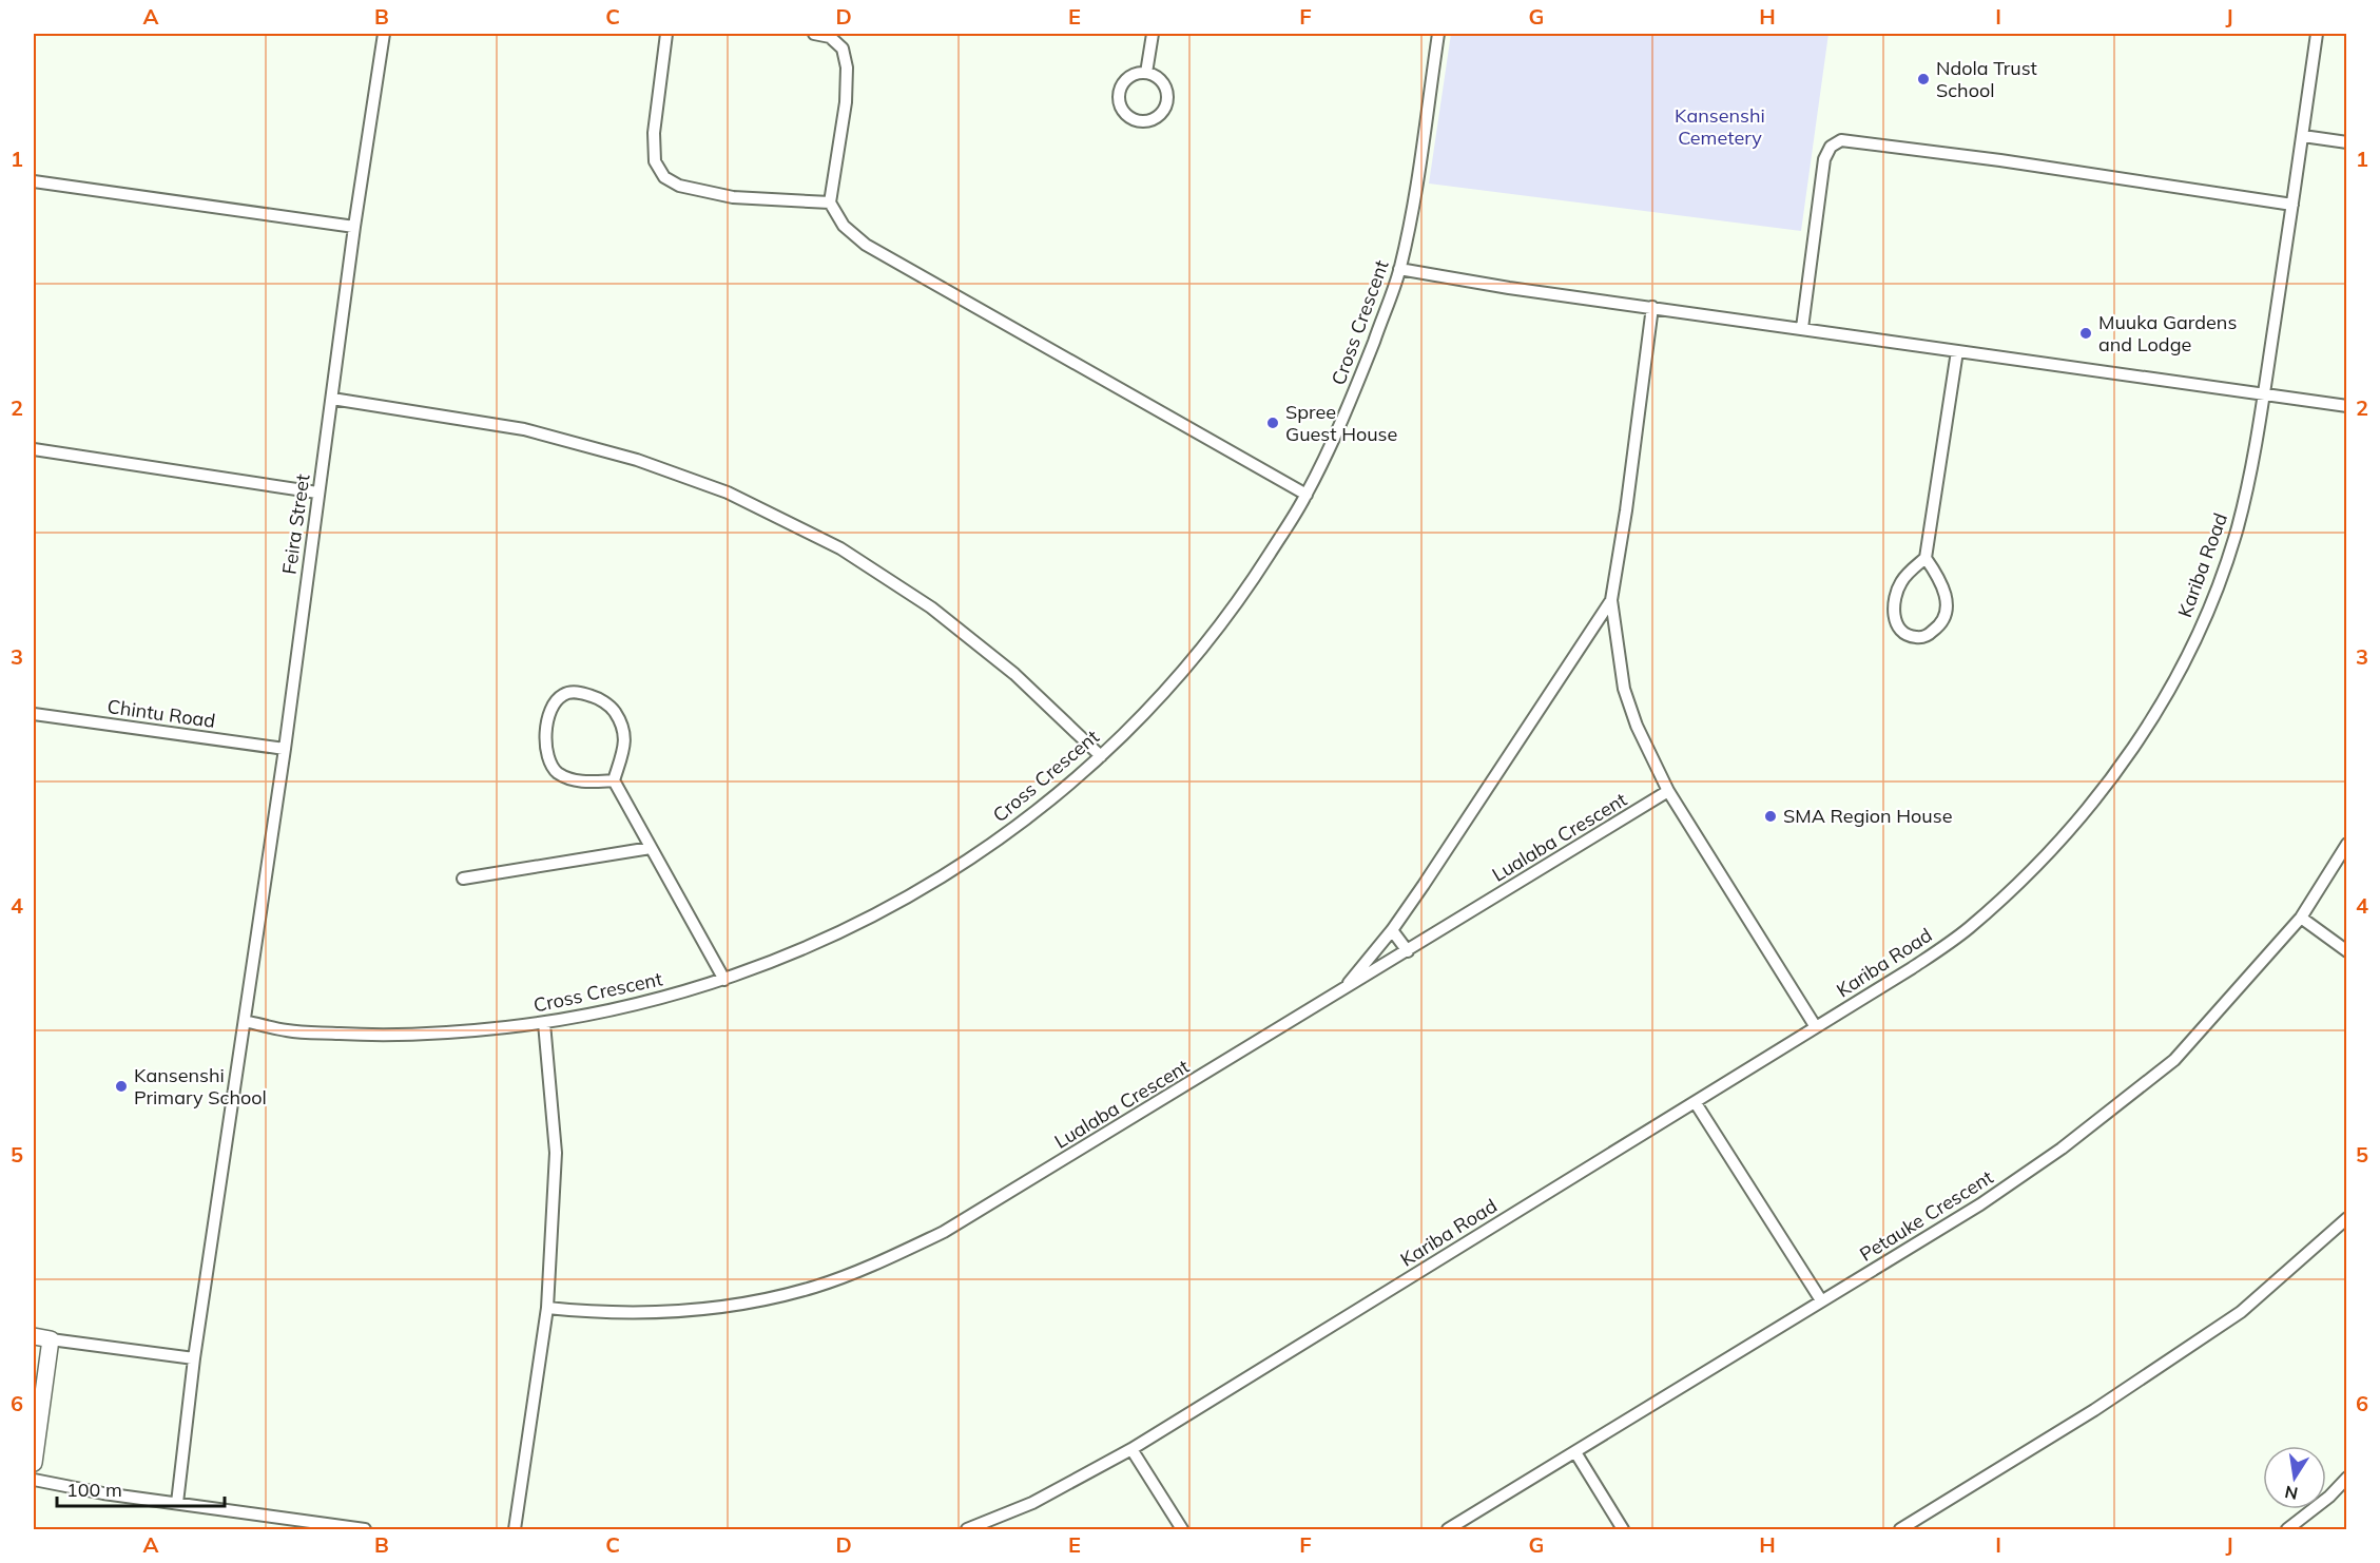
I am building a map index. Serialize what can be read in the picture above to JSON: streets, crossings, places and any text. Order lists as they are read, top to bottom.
{
  "streets": {
    "street": [
      "Cross Crescent",
      "Feira Street",
      "Kariba Road",
      "Chintu Road",
      "Lualaba Crescent",
      "Petauke Crescent"
    ]
  },
  "crossings": [
    ["Cross Crescent", "Feira Street"],
    ["Feira Street", "Chintu Road"]
  ],
  "parks": ["Kansenshi Cemetery"],
  "places": [
    "Ndola Trust School",
    "Muuka Gardens and Lodge",
    "Spree Guest House",
    "SMA Region House",
    "Kansenshi Primary School"
  ],
  "scale_bar": "100 m",
  "north": "bottom",
  "grid": {
    "columns": [
      "A",
      "B",
      "C",
      "D",
      "E",
      "F",
      "G",
      "H",
      "I",
      "J"
    ],
    "rows": [
      "1",
      "2",
      "3",
      "4",
      "5",
      "6"
    ]
  }
}
